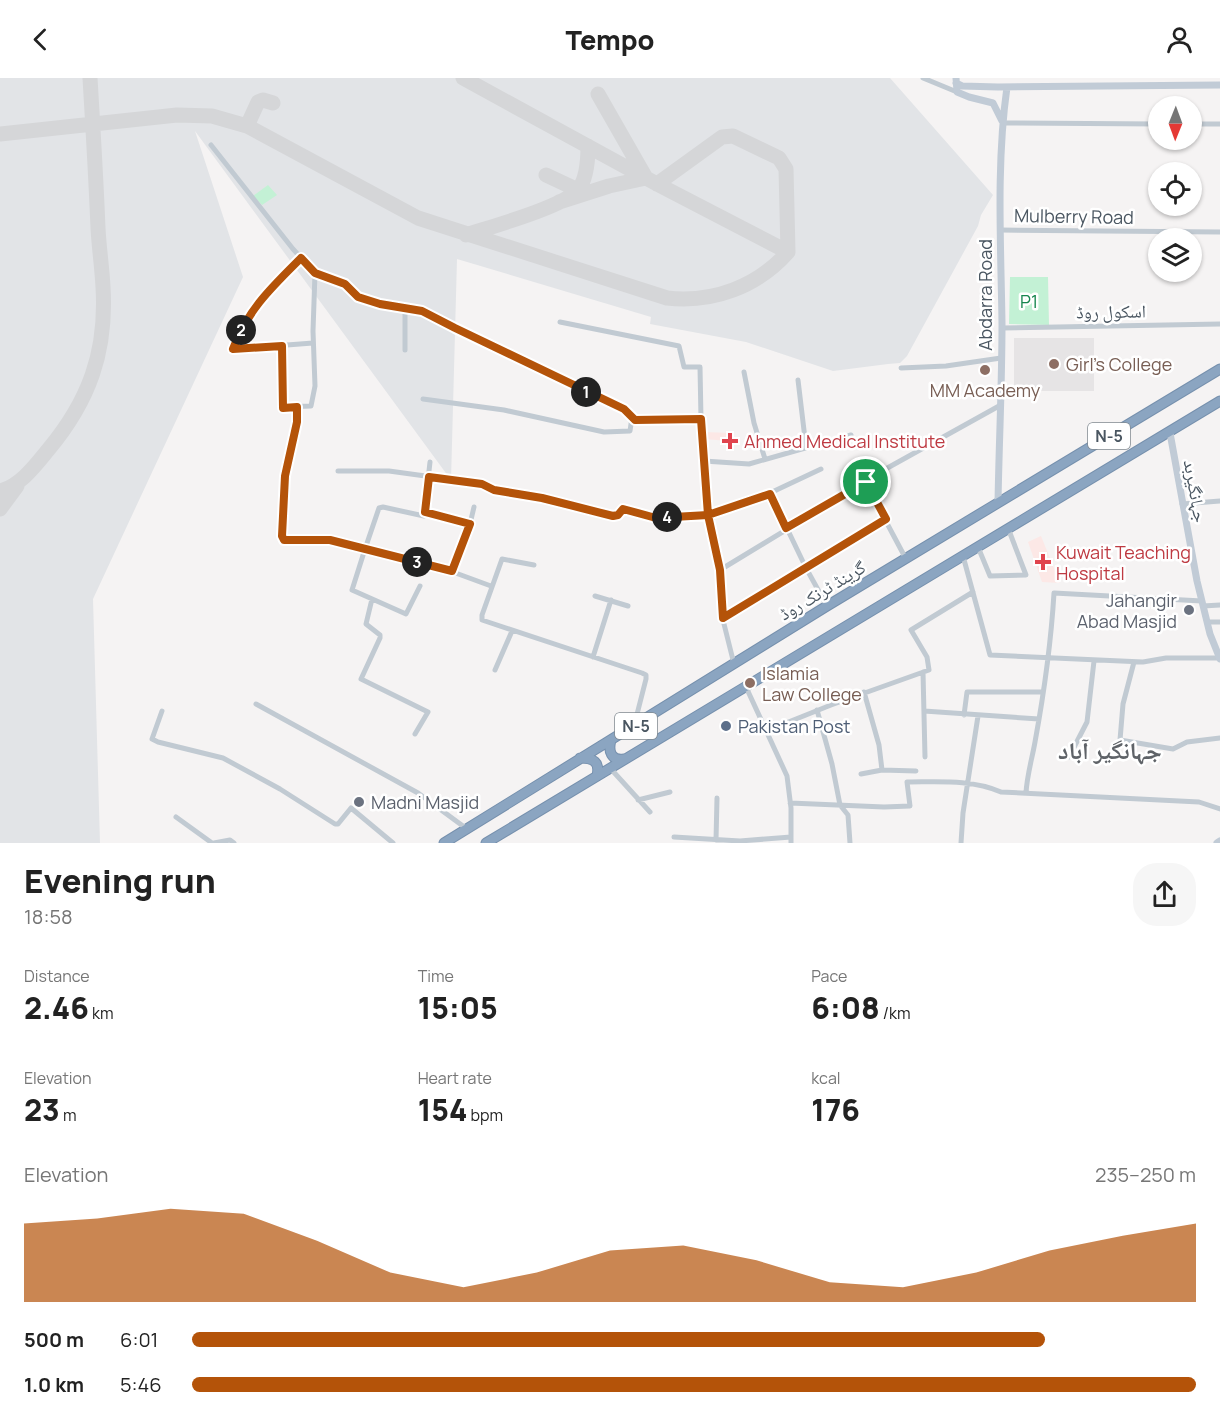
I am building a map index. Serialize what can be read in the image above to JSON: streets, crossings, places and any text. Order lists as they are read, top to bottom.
{
  "streets": {
    "highway": ["N-5", "گرینڈ ٹرنک روڈ"],
    "street": [
      "Mulberry Road",
      "Abdarra Road",
      "اسکول روڈ",
      "جہانگیربد"
    ]
  },
  "crossings": [
    ["Mulberry Road", "Abdarra Road"],
    ["Abdarra Road", "اسکول روڈ"],
    ["Abdarra Road", "گرینڈ ٹرنک روڈ"],
    ["N-5", "جہانگیربد"]
  ],
  "districts": ["جہانگیر آباد"],
  "parks": ["P1"],
  "places": {
    "other": [
      "Girl's College",
      "MM Academy",
      "Jahangir Abad Masjid",
      "Islamia Law College",
      "Pakistan Post",
      "Madni Masjid"
    ],
    "health": ["Ahmed Medical Institute", "Kuwait Teaching Hospital"]
  },
  "north": "bottom",
  "page": {
    "header": "Tempo",
    "pins": [
      "2",
      "1",
      "4",
      "3"
    ],
    "heading": ["Evening run", "18:58"],
    "stats": [
      ["Distance", "2.46 km"],
      ["Time", "15:05"],
      ["Pace", "6:08 /km"],
      ["Elevation", "23 m"],
      ["Heart rate", "154 bpm"],
      ["kcal", "176"]
    ],
    "chart": ["Elevation", "235–250 m"],
    "list": [
      {
        "name": "500 m",
        "note": "6:01"
      },
      {
        "name": "1.0 km",
        "note": "5:46"
      }
    ]
  }
}
